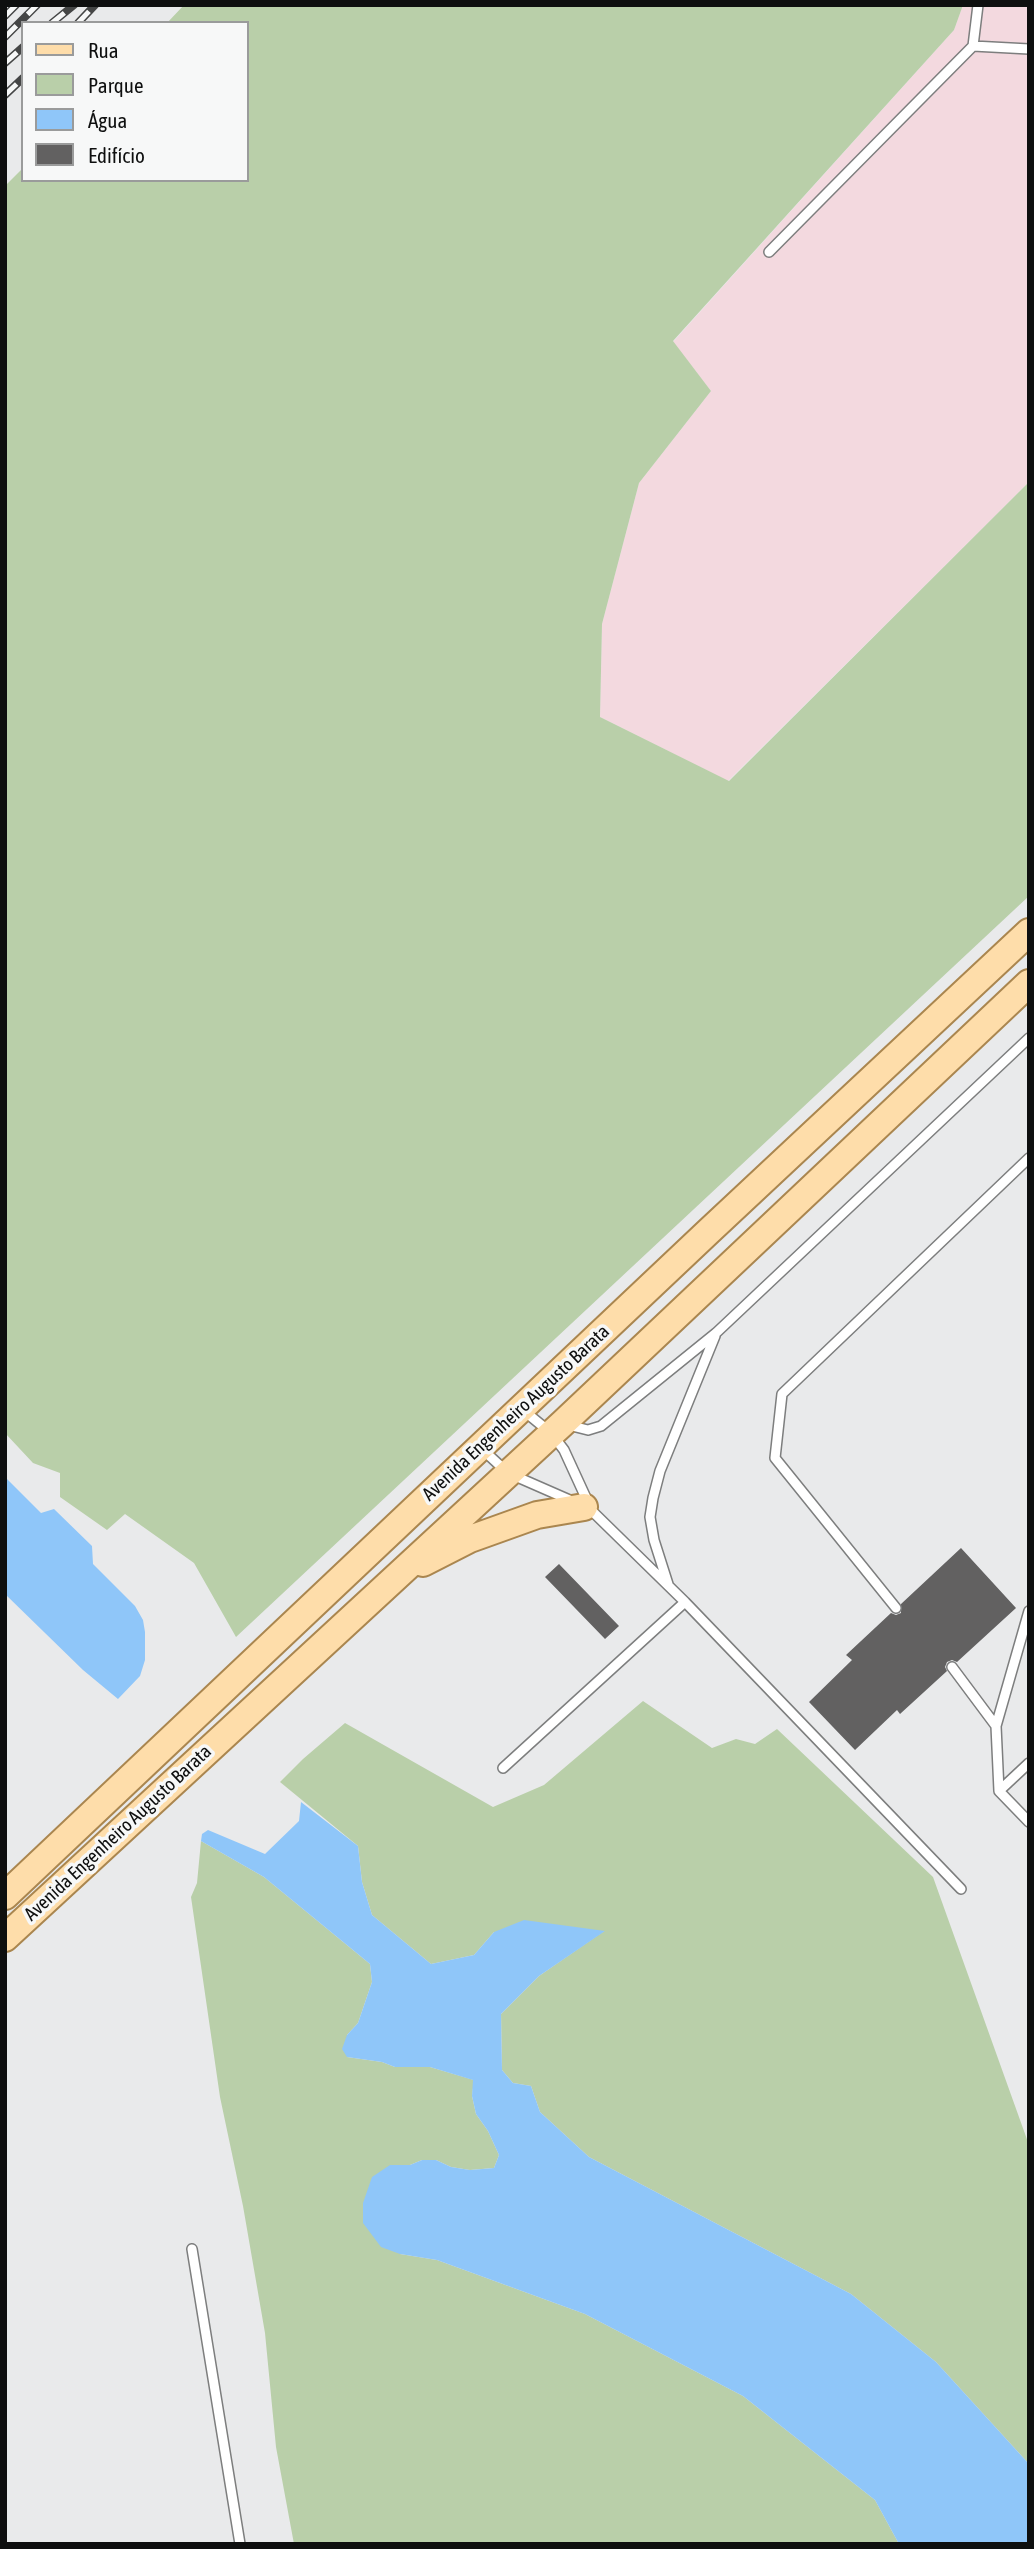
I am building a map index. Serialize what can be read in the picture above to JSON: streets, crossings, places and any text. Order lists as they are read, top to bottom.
{
  "streets": {
    "main road": ["Avenida Engenheiro Augusto Barata"]
  },
  "legend": [
    "Rua",
    "Parque",
    "Água",
    "Edifício"
  ]
}
